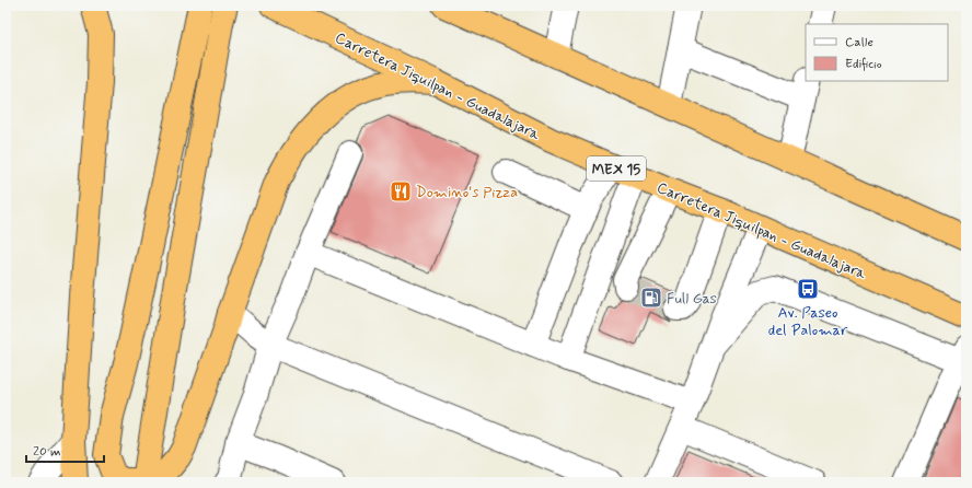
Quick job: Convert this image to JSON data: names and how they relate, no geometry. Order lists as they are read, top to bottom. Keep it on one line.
{"streets":{"highway":["Carretera Jiquilpan - Guadalajara","MEX 15"]},"places":{"restaurant":["Domino's Pizza"],"bus stop":["Av. Paseo del Palomar"],"fuel station":["Full Gas"]},"legend":["Calle","Edificio"],"scale_bar":"20 m"}
